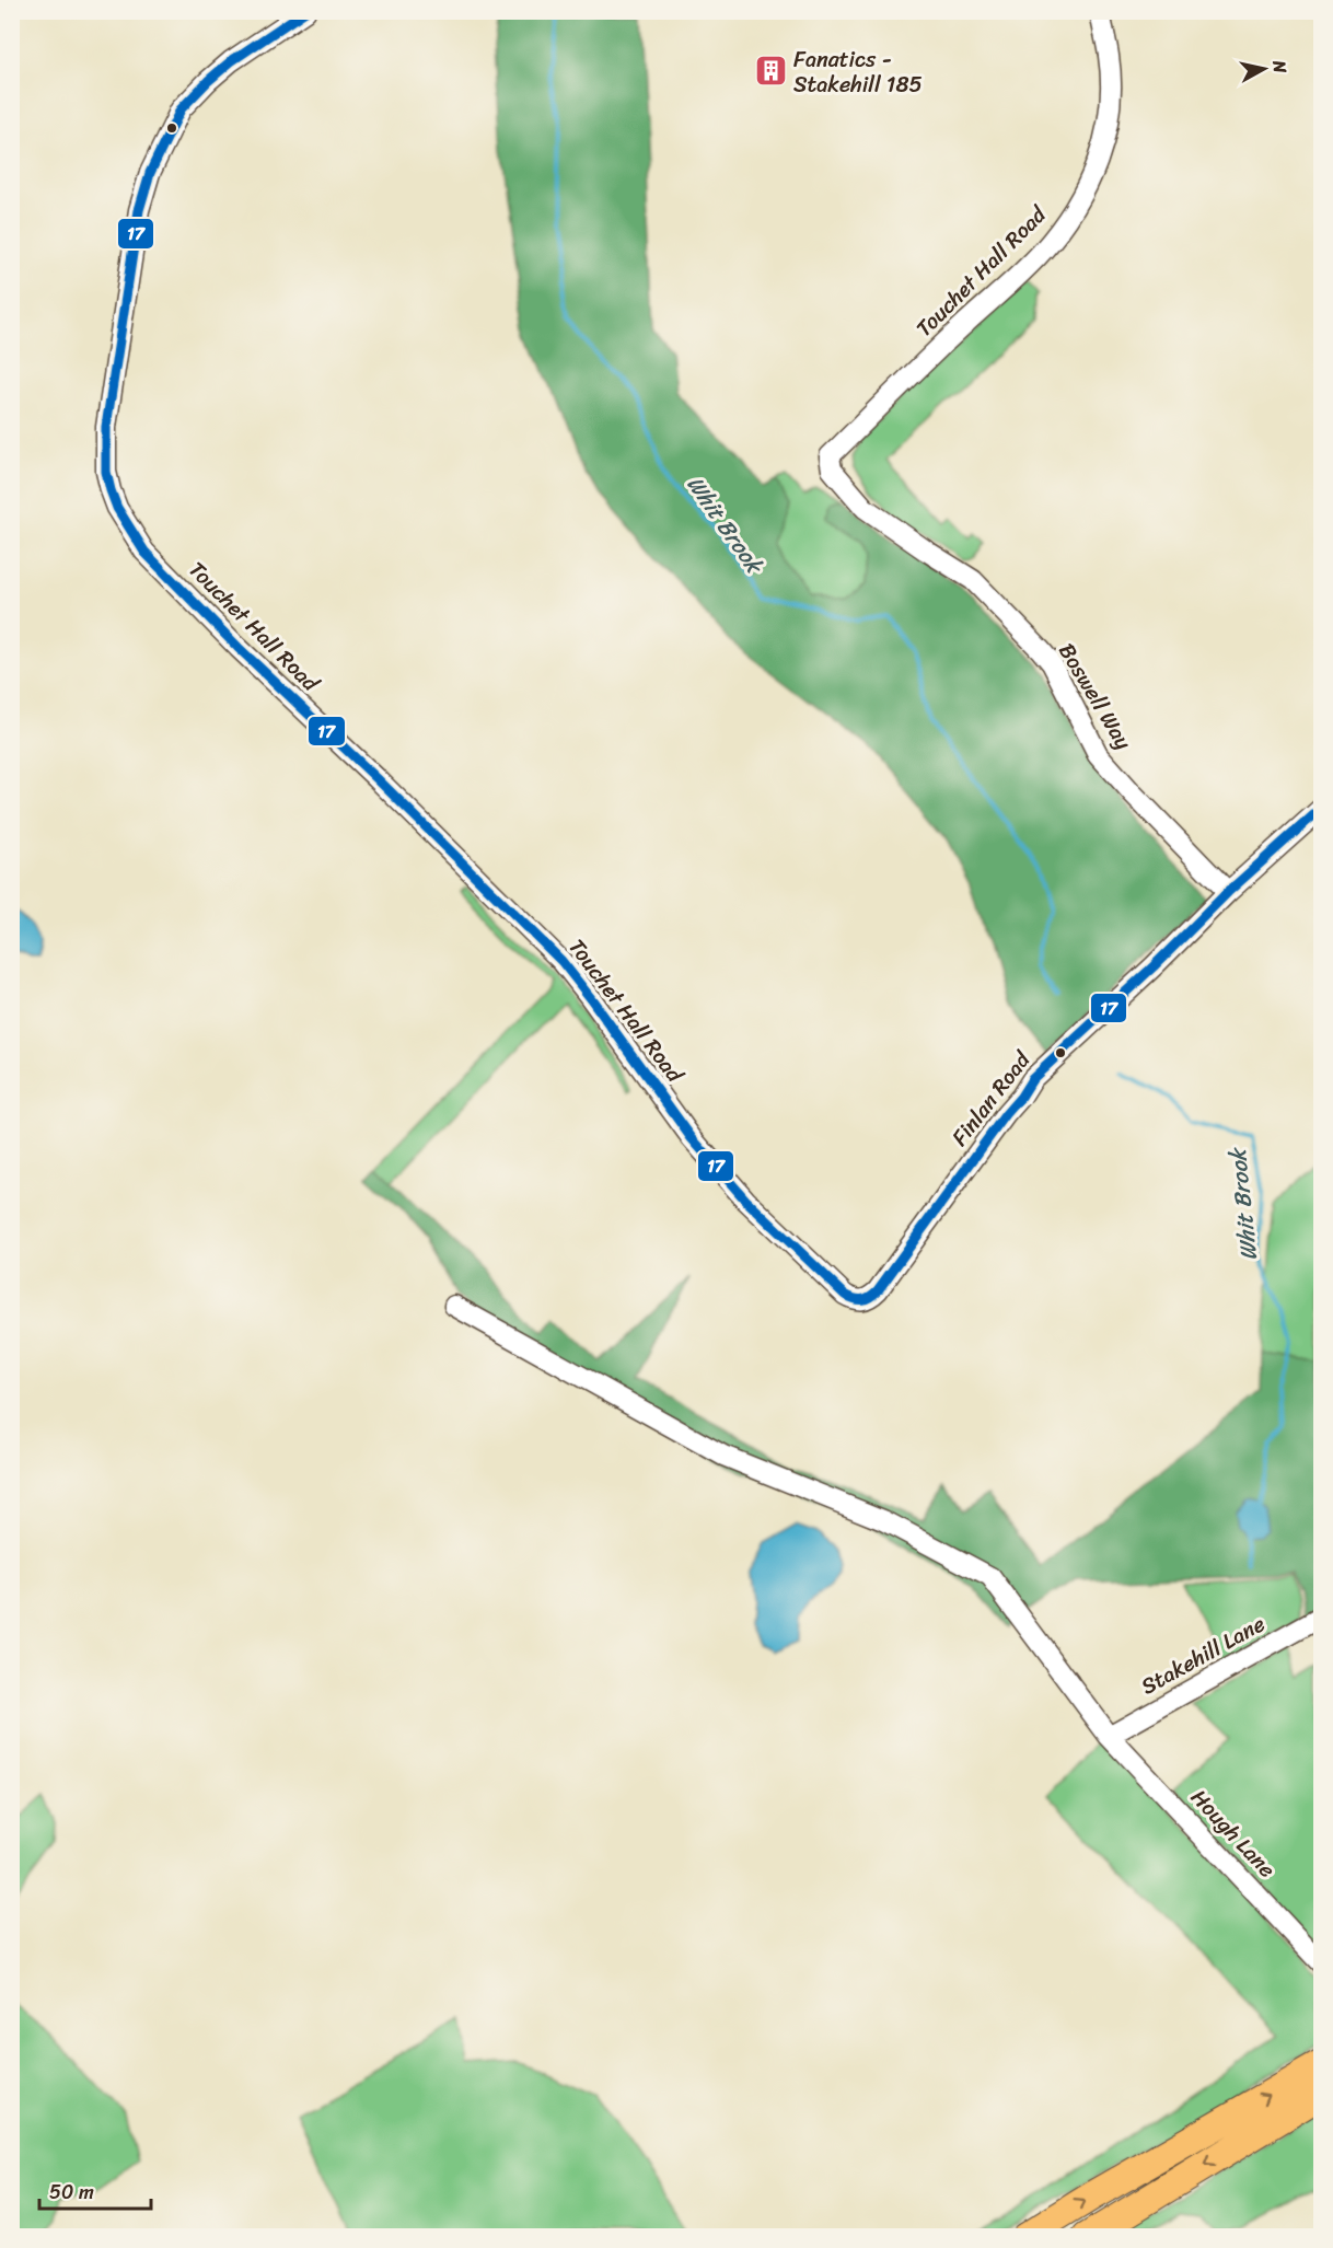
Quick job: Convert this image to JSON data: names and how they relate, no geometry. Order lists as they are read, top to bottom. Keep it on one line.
{"streets":{"street":["Touchet Hall Road","Boswell Way","Finlan Road","Stakehill Lane","Hough Lane"]},"crossings":[["Touchet Hall Road","Boswell Way"],["Touchet Hall Road","Finlan Road"],["Boswell Way","Finlan Road"],["Stakehill Lane","Hough Lane"]],"water":["Whit Brook"],"places":{"building":["Fanatics - Stakehill 185"]},"lines":["transit line 17"],"scale_bar":"50 m","north":"right"}
